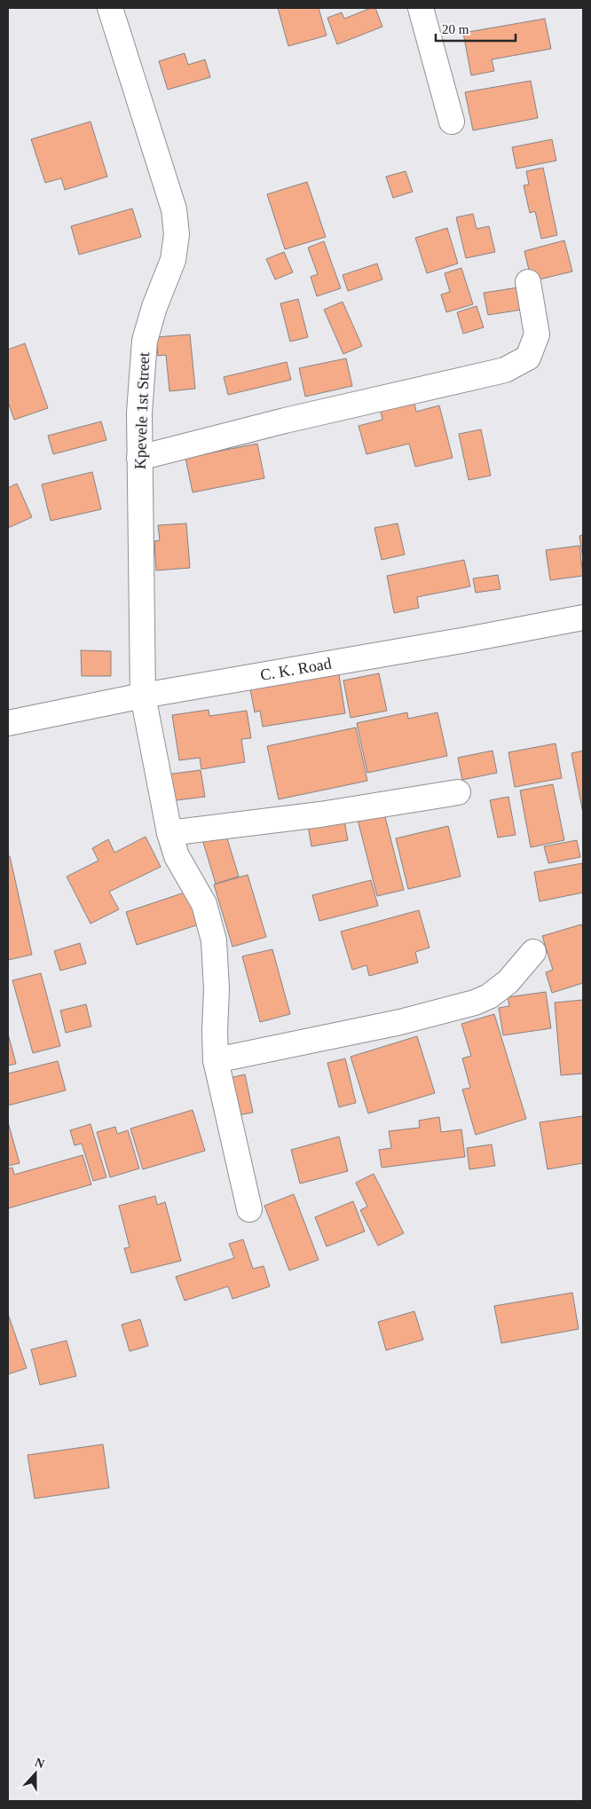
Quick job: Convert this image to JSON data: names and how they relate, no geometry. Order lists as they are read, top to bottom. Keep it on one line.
{"streets":{"street":["Kpevele 1st Street","C. K. Road"]},"crossings":[["Kpevele 1st Street","C. K. Road"]],"scale_bar":"20 m","north":"top"}
